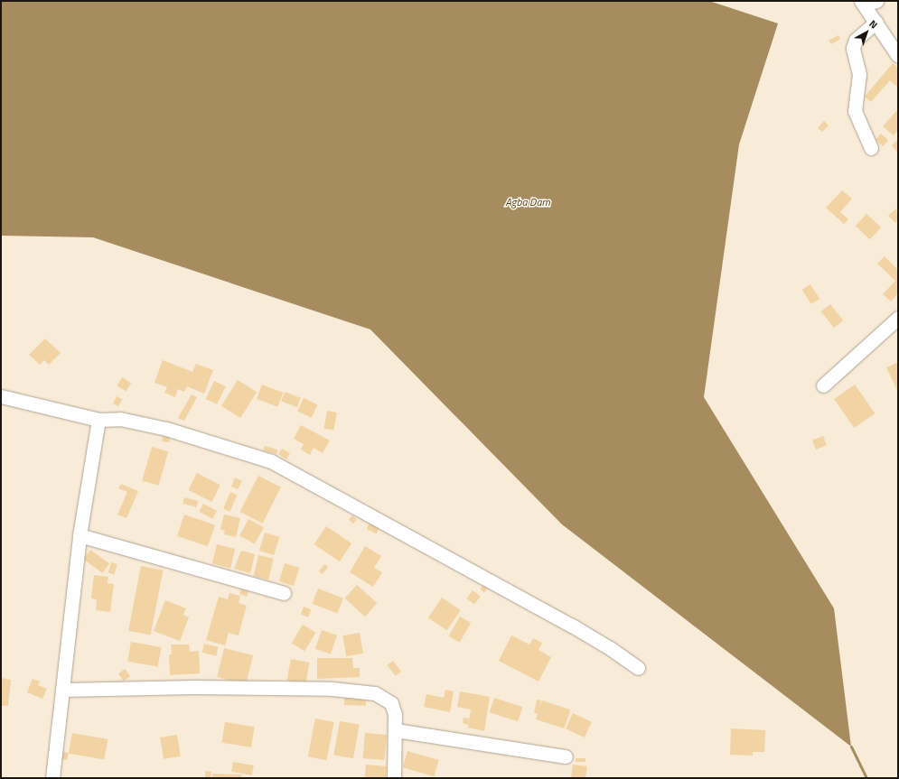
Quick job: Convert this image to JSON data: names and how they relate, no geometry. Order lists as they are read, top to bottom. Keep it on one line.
{"water":["Agba Dam"],"north":"top right"}
